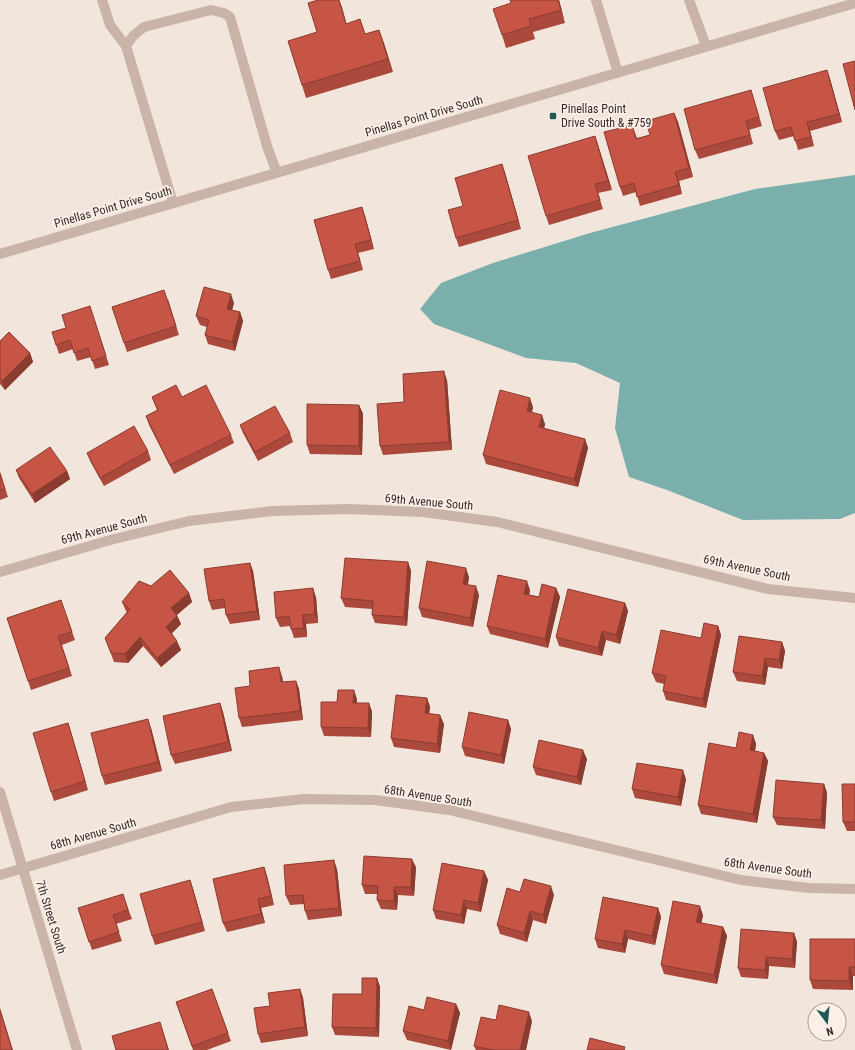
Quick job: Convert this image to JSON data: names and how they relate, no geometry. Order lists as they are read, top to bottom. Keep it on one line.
{"streets":{"street":["Pinellas Point Drive South","69th Avenue South","68th Avenue South","7th Street South"]},"crossings":[["68th Avenue South","7th Street South"]],"places":{"transit":["Pinellas Point Drive South & #759"]},"north":"bottom"}
